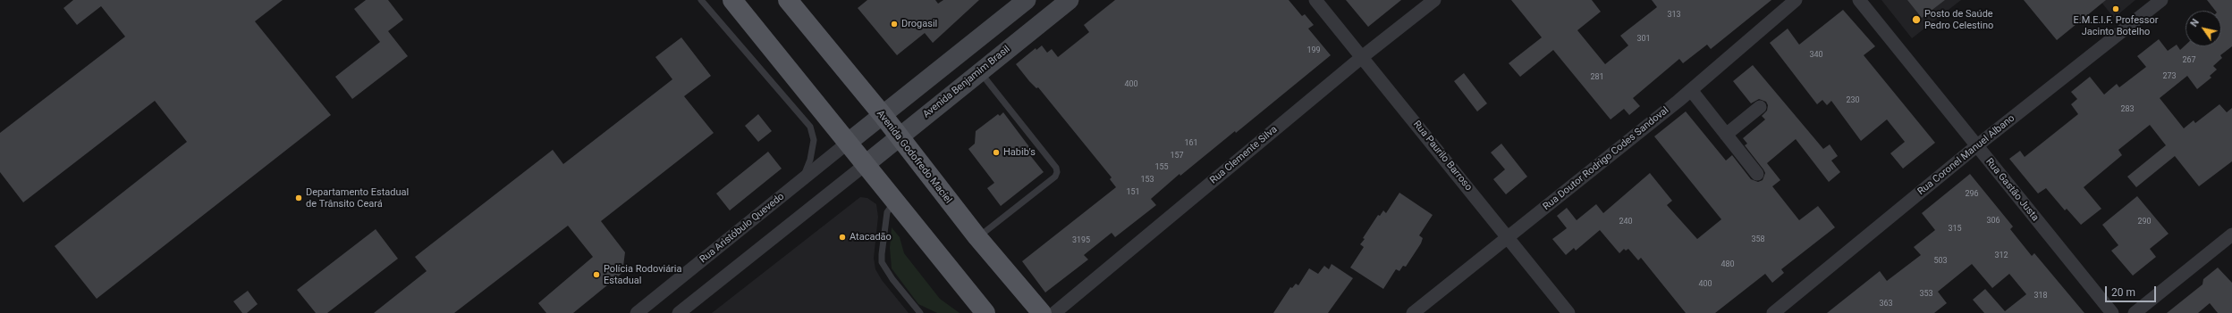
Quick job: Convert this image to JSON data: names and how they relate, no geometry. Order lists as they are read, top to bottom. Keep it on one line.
{"streets":{"main road":["Avenida Benjamim Brasil","Avenida Godofredo Maciel"],"street":["Rua Clemente Silva","Rua Coronel Manuel Albano","Rua Paurilo Barroso","Rua Doutor Rodrigo Codes Sandoval","Rua Gastão Justa","Rua Aristóbulo Quevedo"]},"crossings":[["Avenida Benjamim Brasil","Avenida Godofredo Maciel"],["Rua Clemente Silva","Rua Paurilo Barroso"],["Rua Coronel Manuel Albano","Rua Gastão Justa"],["Rua Paurilo Barroso","Rua Doutor Rodrigo Codes Sandoval"]],"places":["E.M.E.I.F. Professor Jacinto Botelho","Posto de Saúde Pedro Celestino","Drogasil","Habib's","Departamento Estadual de Trânsito Ceará","Atacadão","Polícia Rodoviária Estadual"],"house_numbers":["313","301","199","340","267","273","281","400","230","283","161","157","155","153","151","296","306","240","290","315","358","3195","312","503","480","400","353","318","363"],"scale_bar":"20 m","north":"top left"}
